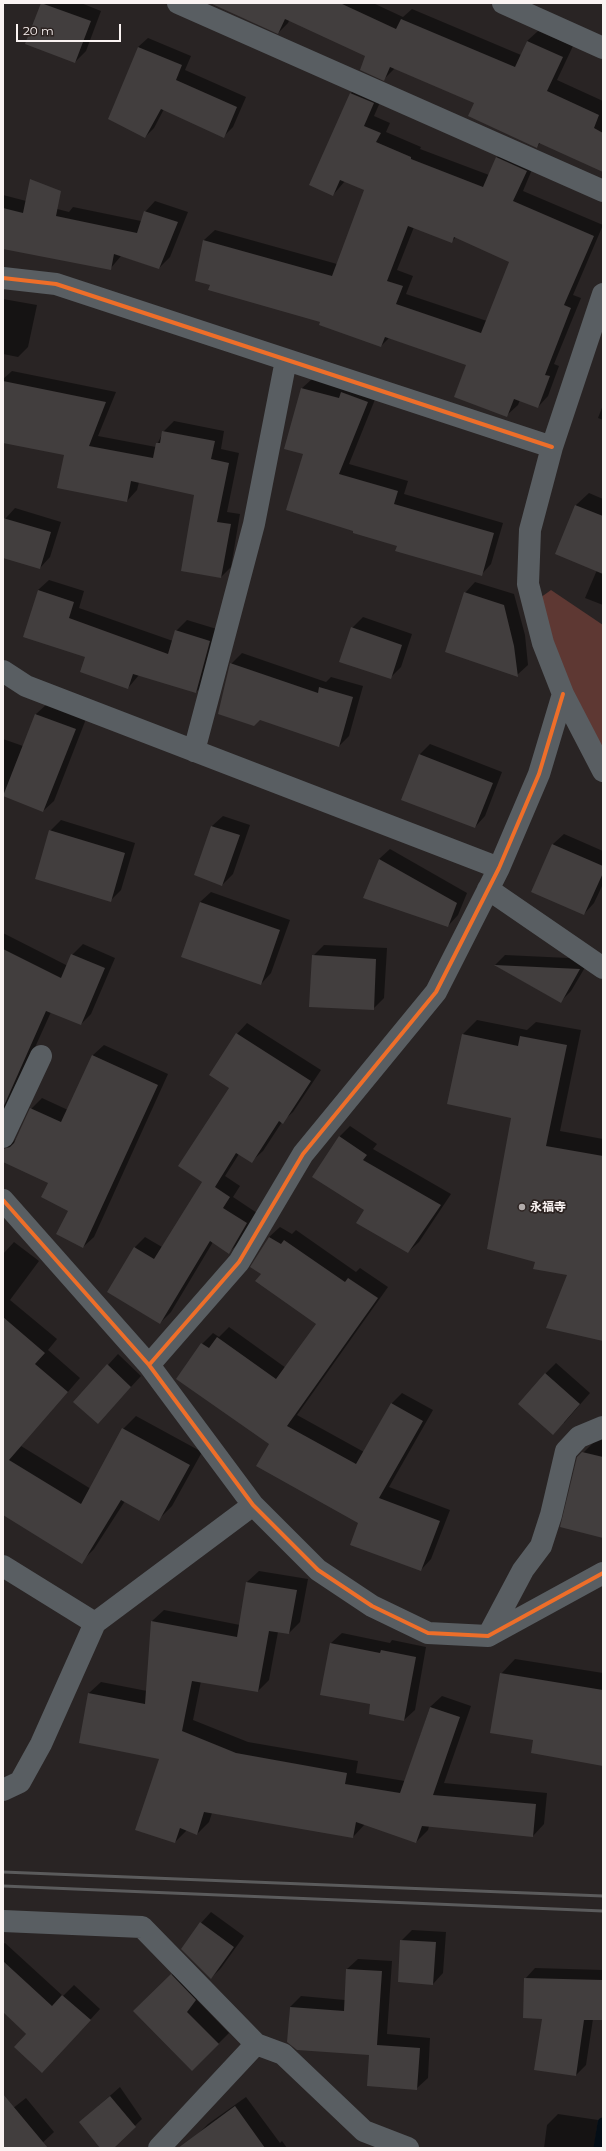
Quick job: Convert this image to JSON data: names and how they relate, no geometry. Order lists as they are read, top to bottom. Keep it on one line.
{"places":["永福寺"],"scale_bar":"20 m"}
